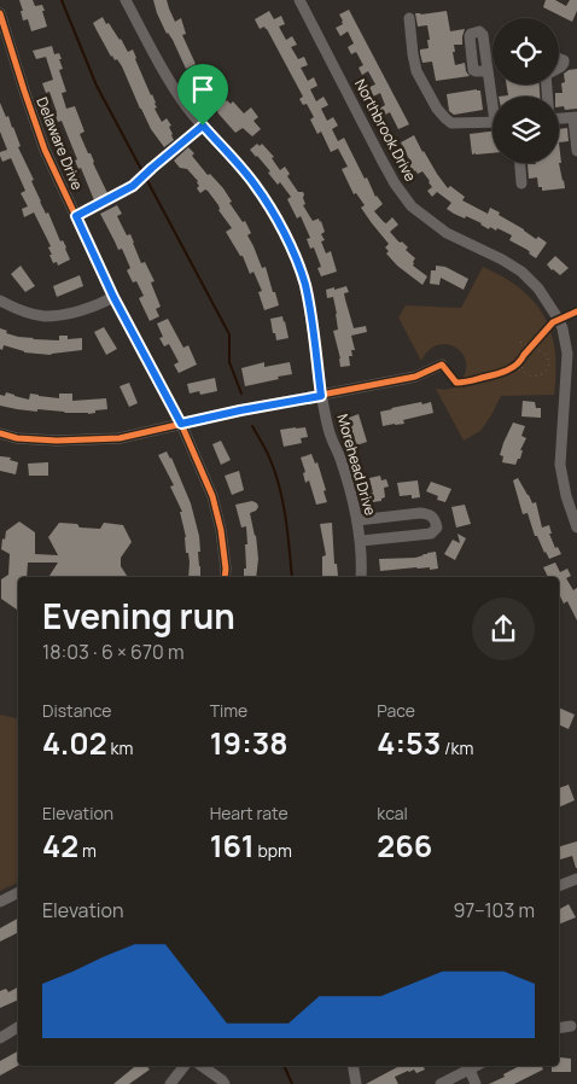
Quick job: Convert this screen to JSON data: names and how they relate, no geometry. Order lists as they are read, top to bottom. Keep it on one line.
{"streets":{"street":["Northbrook Drive","Delaware Drive","Morehead Drive"]},"page":{"heading":["Evening run","18:03 · 6 × 670 m"],"stats":[["Distance","4.02 km"],["Time","19:38"],["Pace","4:53 /km"],["Elevation","42 m"],["Heart rate","161 bpm"],["kcal","266"]],"chart":["Elevation","97–103 m"]}}
